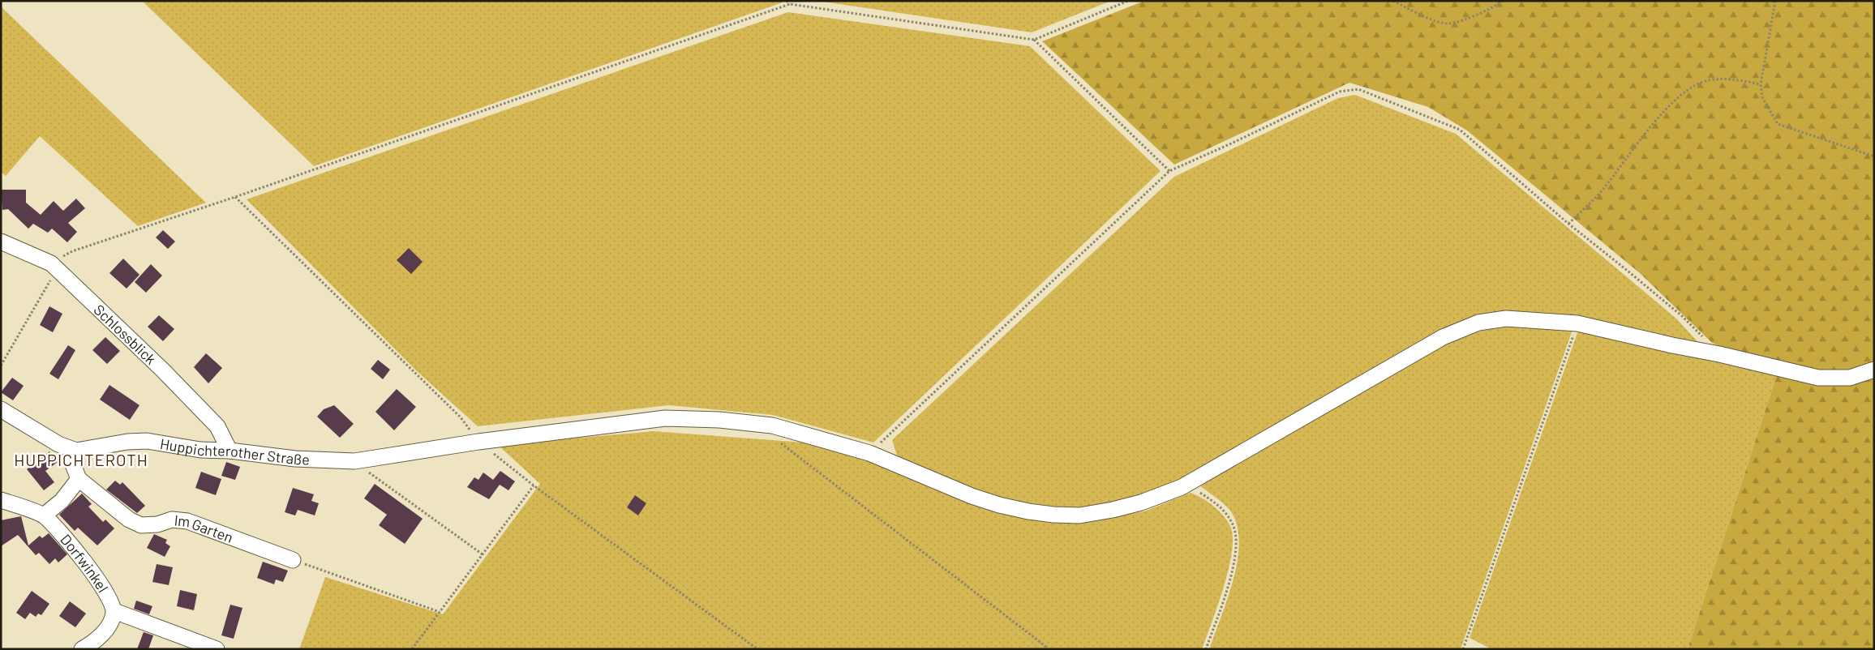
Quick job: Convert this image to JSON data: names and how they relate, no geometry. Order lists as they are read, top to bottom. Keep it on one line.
{"streets":{"street":["Schlossblick","Huppichterother Straße","Im Garten","Dorfwinkel"]},"crossings":[["Schlossblick","Huppichterother Straße"]],"districts":["HUPPICHTEROTH"]}
